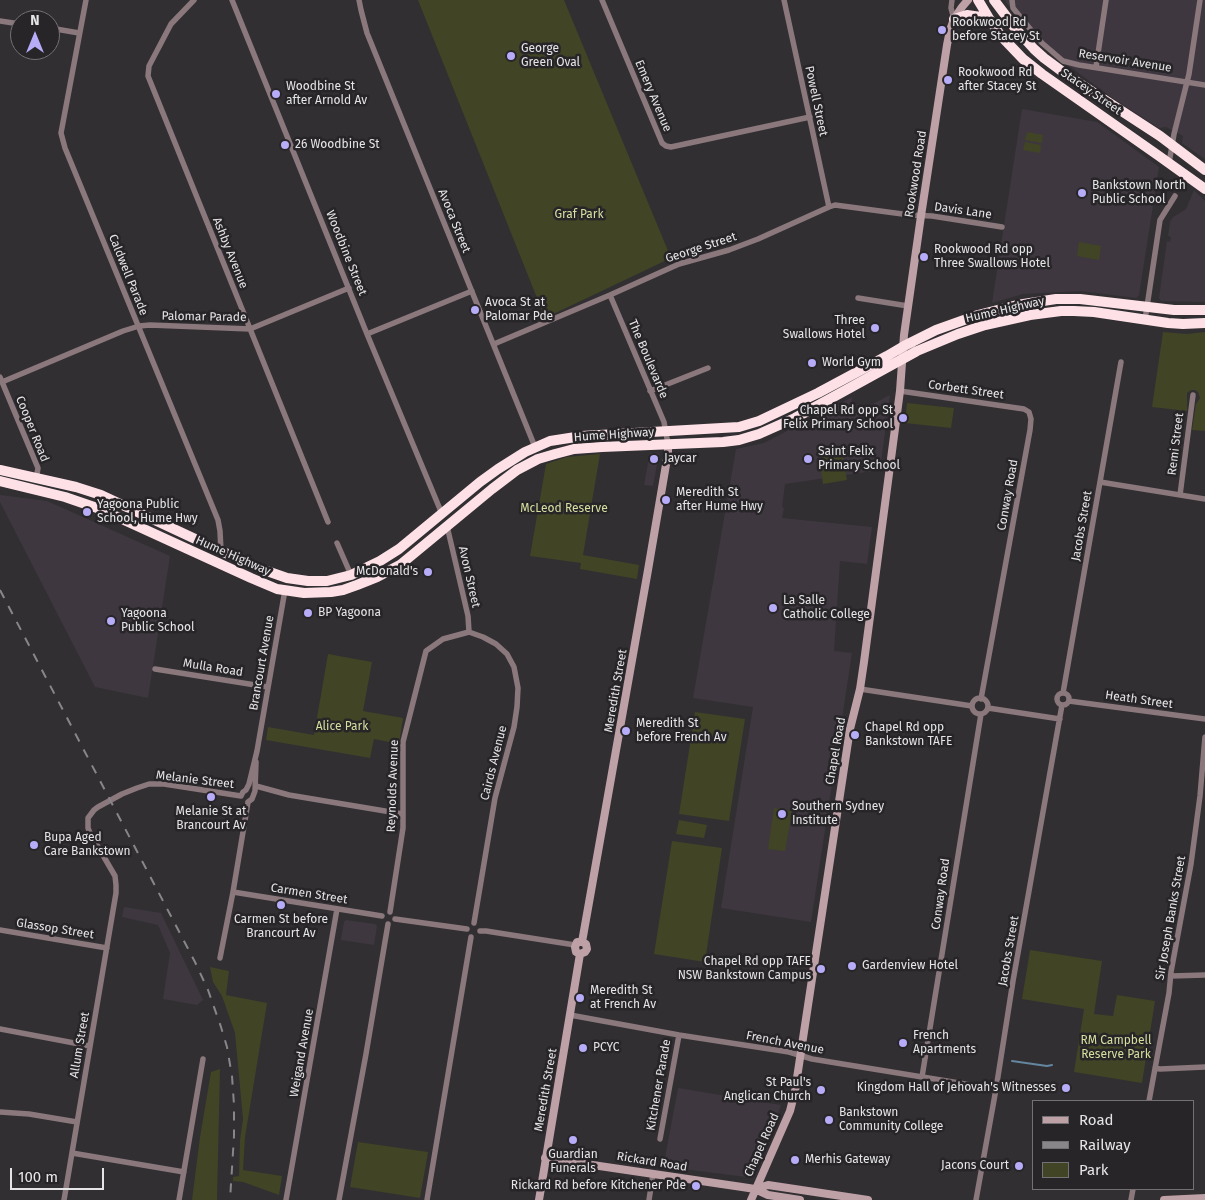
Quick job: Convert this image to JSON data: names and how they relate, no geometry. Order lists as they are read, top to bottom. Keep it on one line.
{"streets":{"highway":["Stacey Street","Hume Highway"],"main road":["Rookwood Road","Meredith Street","Chapel Road","Rickard Road"],"street":["Reservoir Avenue","Emery Avenue","Powell Street","Davis Lane","Avoca Street","George Street","Ashby Avenue","Woodbine Street","Caldwell Parade","Palomar Parade","The Boulevarde","Corbett Street","Cooper Road","Remi Street","Conway Road","Jacobs Street","Avon Street","Brancourt Avenue","Mulla Road","Heath Street","Cairds Avenue","Melanie Street","Reynolds Avenue","Carmen Street","Sir Joseph Banks Street","Glassop Street","French Avenue","Allum Street","Weigand Avenue","Kitchener Parade"]},"crossings":[["Emery Avenue","Powell Street"],["Powell Street","George Street"],["Rookwood Road","Davis Lane"],["Rookwood Road","George Street"],["Rookwood Road","Hume Highway"],["Rookwood Road","Chapel Road"],["Davis Lane","George Street"],["Avoca Street","George Street"],["Avoca Street","Hume Highway"],["George Street","The Boulevarde"],["Ashby Avenue","Palomar Parade"],["Woodbine Street","Hume Highway"],["Woodbine Street","Palomar Parade"],["Caldwell Parade","Hume Highway"],["Caldwell Parade","Palomar Parade"],["Hume Highway","The Boulevarde"],["Hume Highway","Cooper Road"],["Hume Highway","Avon Street"],["Hume Highway","Brancourt Avenue"],["Hume Highway","Meredith Street"],["Hume Highway","Chapel Road"],["Palomar Parade","Cooper Road"],["The Boulevarde","Meredith Street"],["Corbett Street","Conway Road"],["Corbett Street","Chapel Road"],["Conway Road","French Avenue"],["Jacobs Street","Heath Street"],["Jacobs Street","French Avenue"],["Avon Street","Cairds Avenue"],["Avon Street","Reynolds Avenue"],["Brancourt Avenue","Mulla Road"],["Brancourt Avenue","Melanie Street"],["Meredith Street","French Avenue"],["Meredith Street","Rickard Road"],["Chapel Road","French Avenue"],["Chapel Road","Rickard Road"],["Cairds Avenue","Reynolds Avenue"],["Melanie Street","Allum Street"],["Reynolds Avenue","Carmen Street"],["Carmen Street","Weigand Avenue"],["Glassop Street","Allum Street"],["French Avenue","Kitchener Parade"]],"parks":["Graf Park","McLeod Reserve","Alice Park","RM Campbell Reserve Park"],"places":["Rookwood Rd before Stacey St","George Green Oval","Rookwood Rd after Stacey St","Woodbine St after Arnold Av","26 Woodbine St","Bankstown North Public School","Rookwood Rd opp Three Swallows Hotel","Avoca St at Palomar Pde","Three Swallows Hotel","World Gym","Chapel Rd opp St Felix Primary School","Jaycar","Saint Felix Primary School","Meredith St after Hume Hwy","Yagoona Public School, Hume Hwy","McDonald's","La Salle Catholic College","BP Yagoona","Yagoona Public School","Meredith St before French Av","Chapel Rd opp Bankstown TAFE","Melanie St at Brancourt Av","Southern Sydney Institute","Bupa Aged Care Bankstown","Carmen St before Brancourt Av","Gardenview Hotel","Chapel Rd opp TAFE NSW Bankstown Campus","Meredith St at French Av","French Apartments","PCYC","Kingdom Hall of Jehovah's Witnesses","St Paul's Anglican Church","Bankstown Community College","Guardian Funerals","Merhis Gateway","Jacons Court","Rickard Rd before Kitchener Pde"],"legend":["Road","Railway","Park"],"scale_bar":"100 m","north":"top"}
